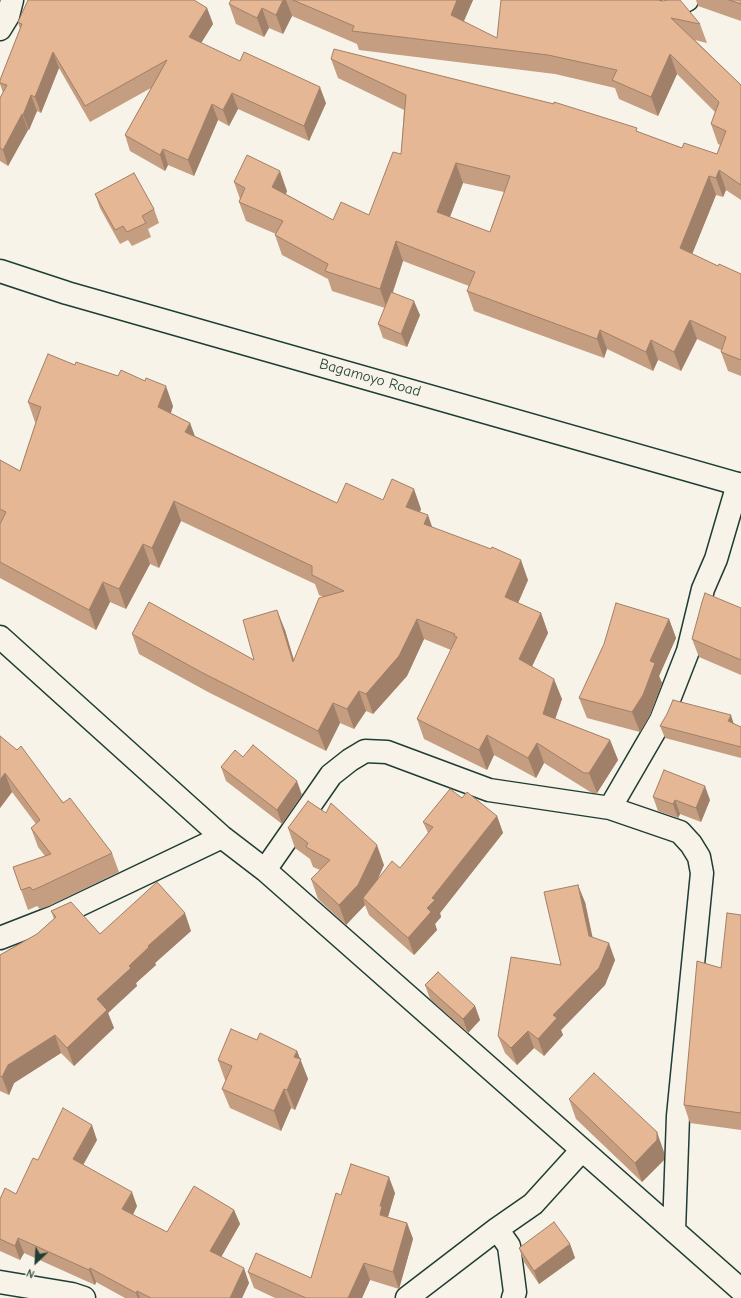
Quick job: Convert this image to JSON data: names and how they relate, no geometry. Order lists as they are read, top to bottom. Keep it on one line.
{"streets":{"main road":["Bagamoyo Road"]},"north":"bottom left"}
